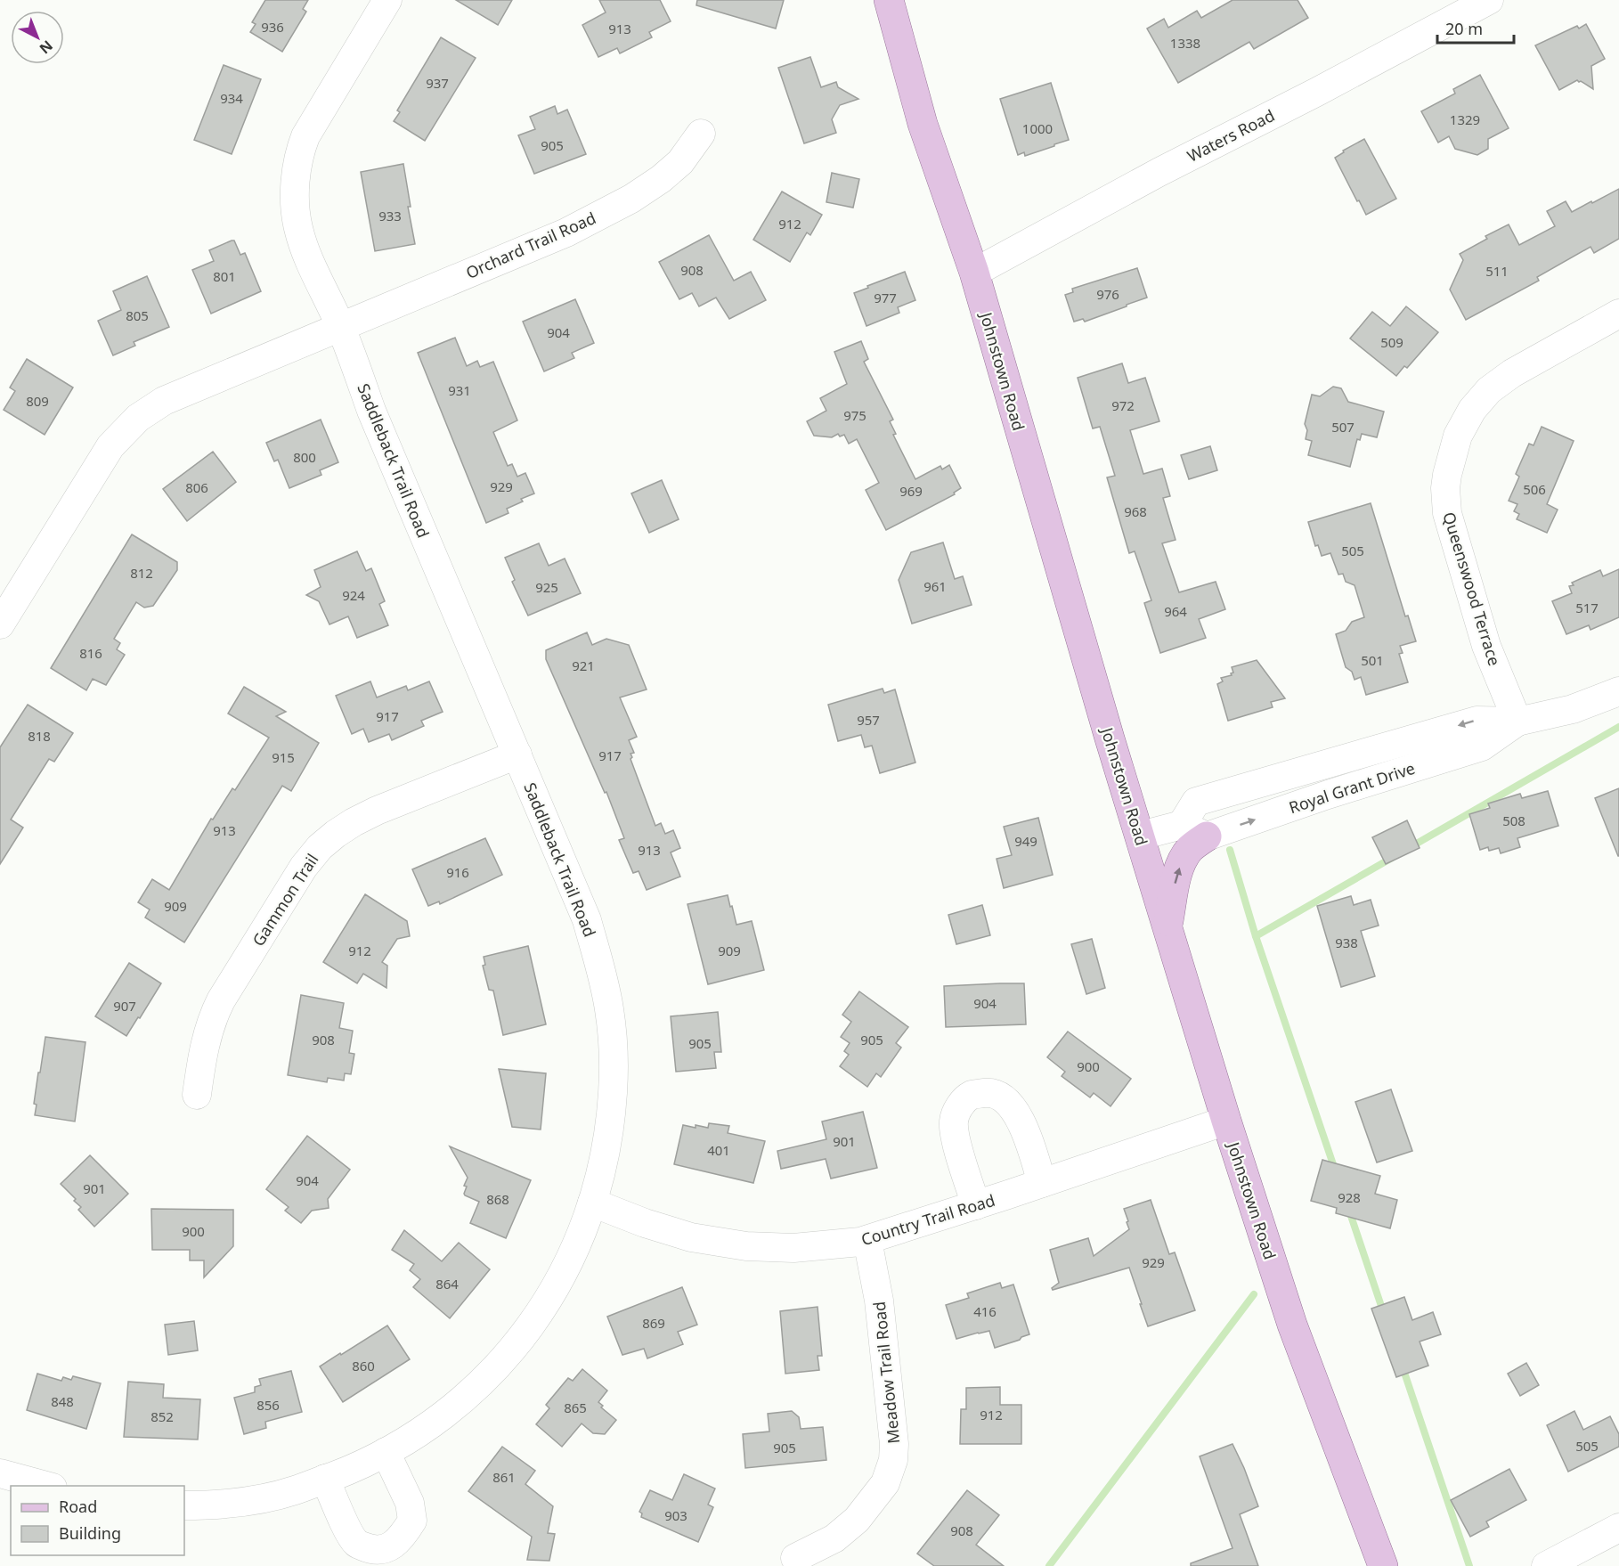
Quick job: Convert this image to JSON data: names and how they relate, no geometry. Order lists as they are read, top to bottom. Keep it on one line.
{"streets":{"main road":["Johnstown Road"],"street":["Waters Road","Orchard Trail Road","Saddleback Trail Road","Queenswood Terrace","Royal Grant Drive","Gammon Trail","Country Trail Road","Meadow Trail Road"]},"crossings":[["Waters Road","Johnstown Road"],["Orchard Trail Road","Saddleback Trail Road"],["Johnstown Road","Royal Grant Drive"],["Johnstown Road","Country Trail Road"],["Saddleback Trail Road","Gammon Trail"],["Saddleback Trail Road","Country Trail Road"],["Queenswood Terrace","Royal Grant Drive"],["Country Trail Road","Meadow Trail Road"]],"house_numbers":["936","913","1338","937","934","1329","1000","905","933","912","908","511","801","976","977","805","904","509","931","809","972","975","507","800","929","806","506","969","968","505","812","961","925","924","517","964","816","501","921","917","957","818","917","915","508","913","949","913","916","909","938","912","909","904","907","908","905","905","900","901","401","904","901","928","868","900","929","864","416","869","860","848","856","865","912","852","505","905","861","903","908"],"legend":["Road","Building"],"scale_bar":"20 m","north":"bottom right"}
